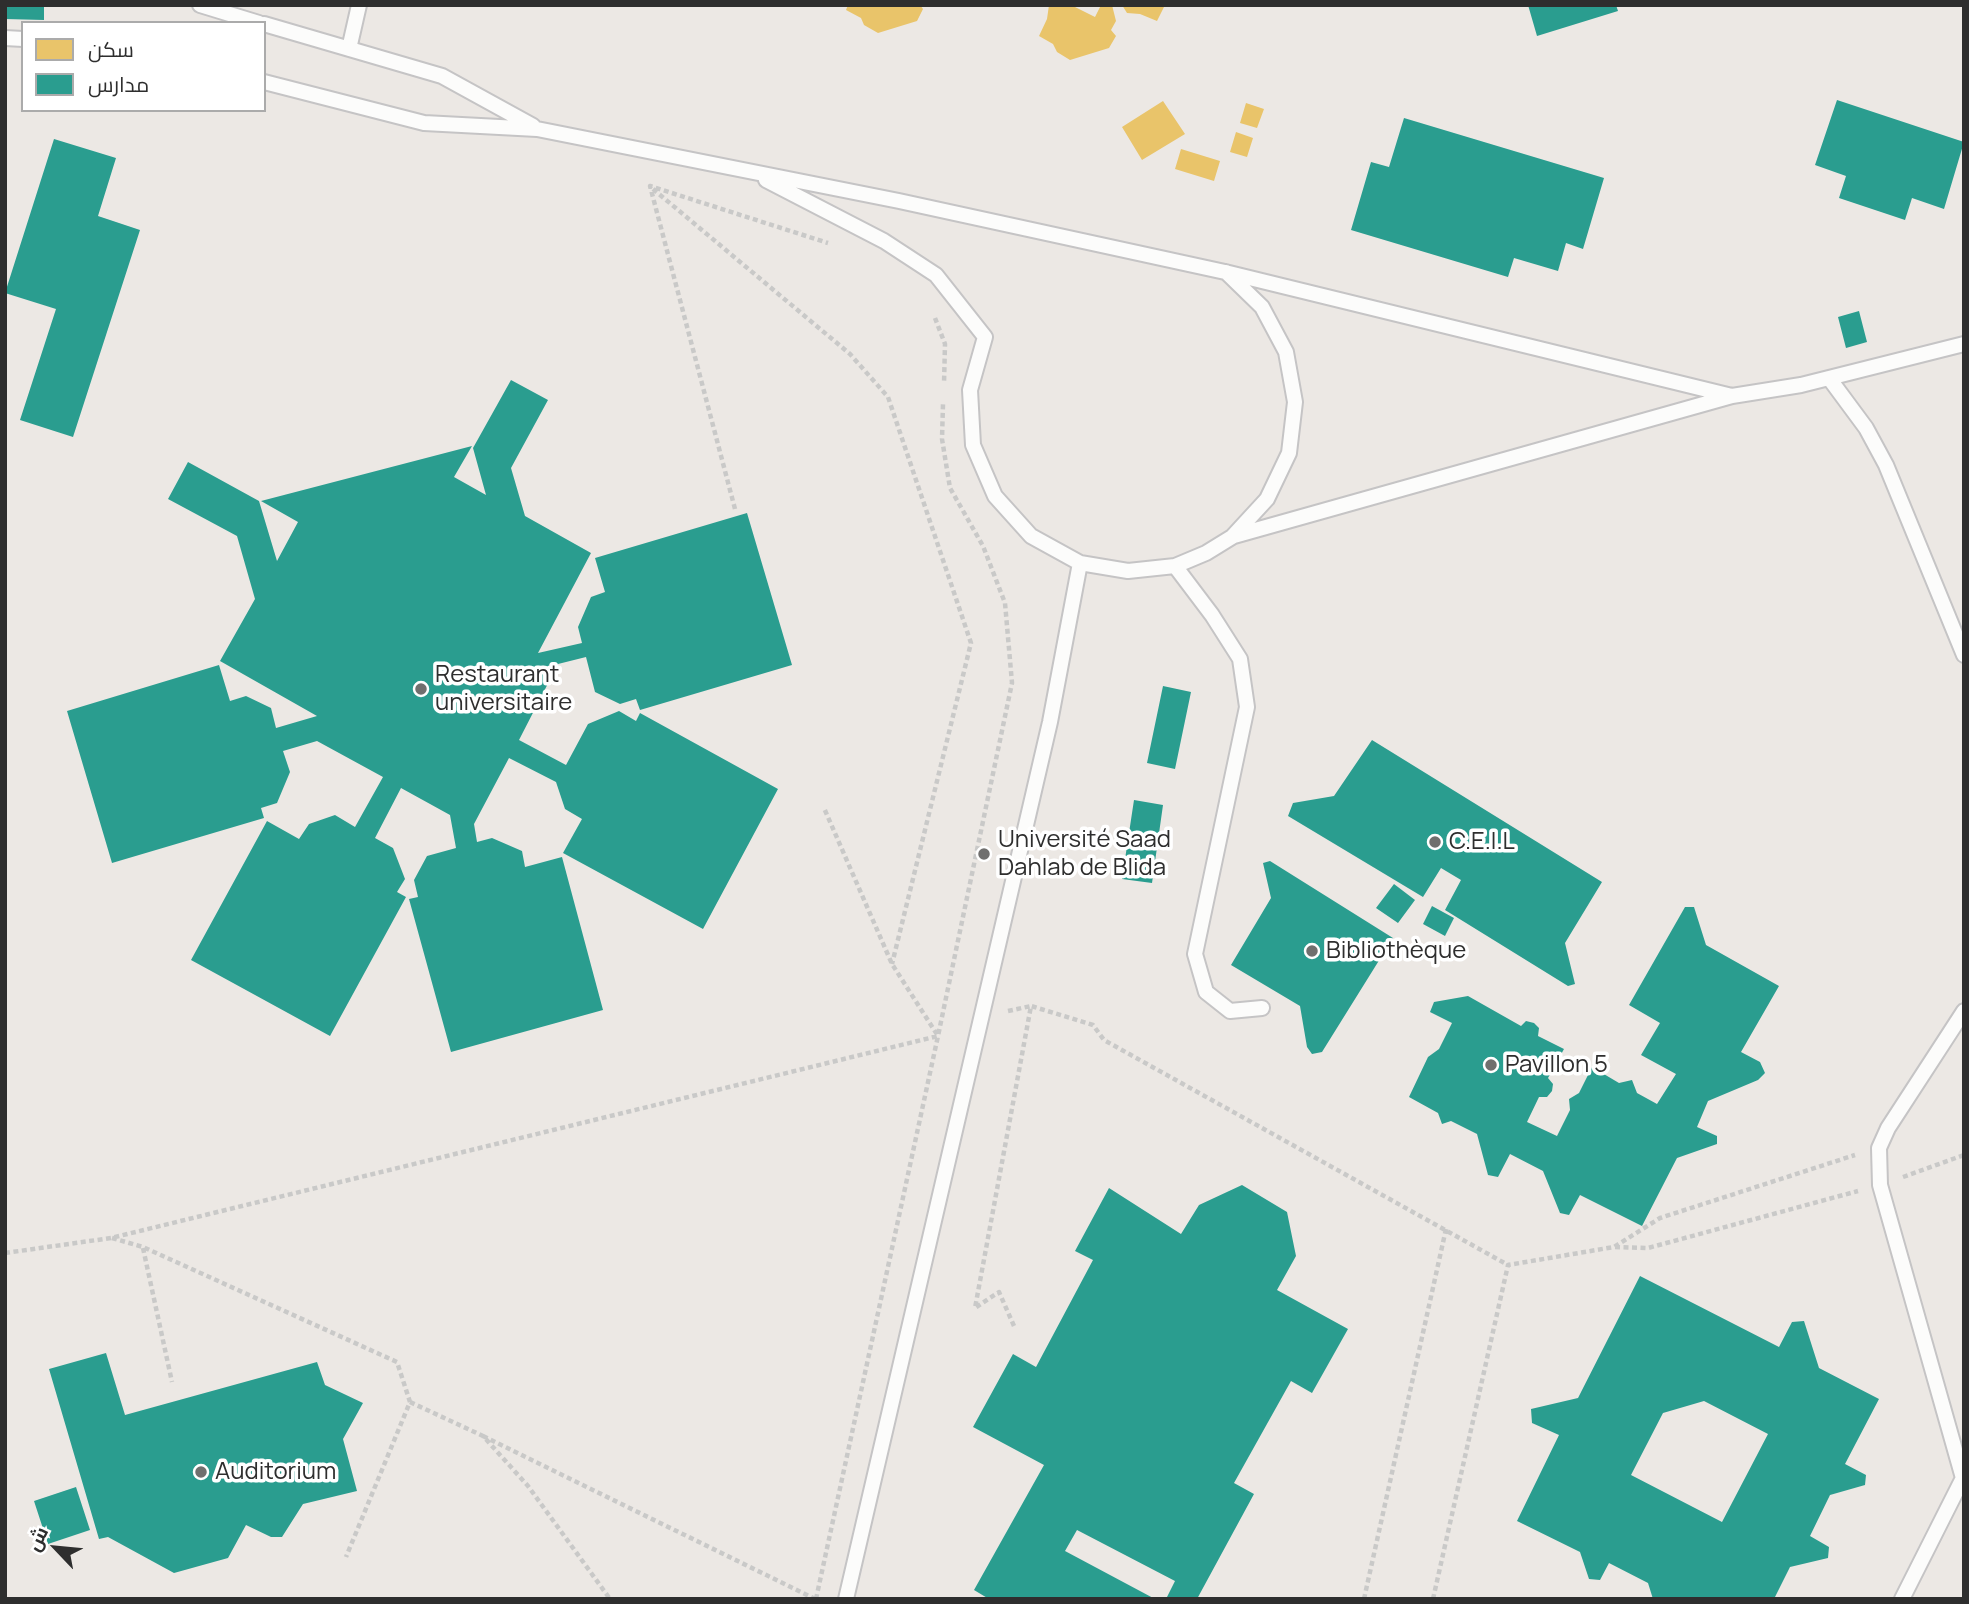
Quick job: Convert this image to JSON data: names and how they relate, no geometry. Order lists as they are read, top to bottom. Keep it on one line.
{"places":["Restaurant universitaire","C.E.I.L","Université Saad Dahlab de Blida","Bibliothèque","Pavillon 5","Auditorium"],"legend":["سكن","مدارس"],"north":"top left"}
